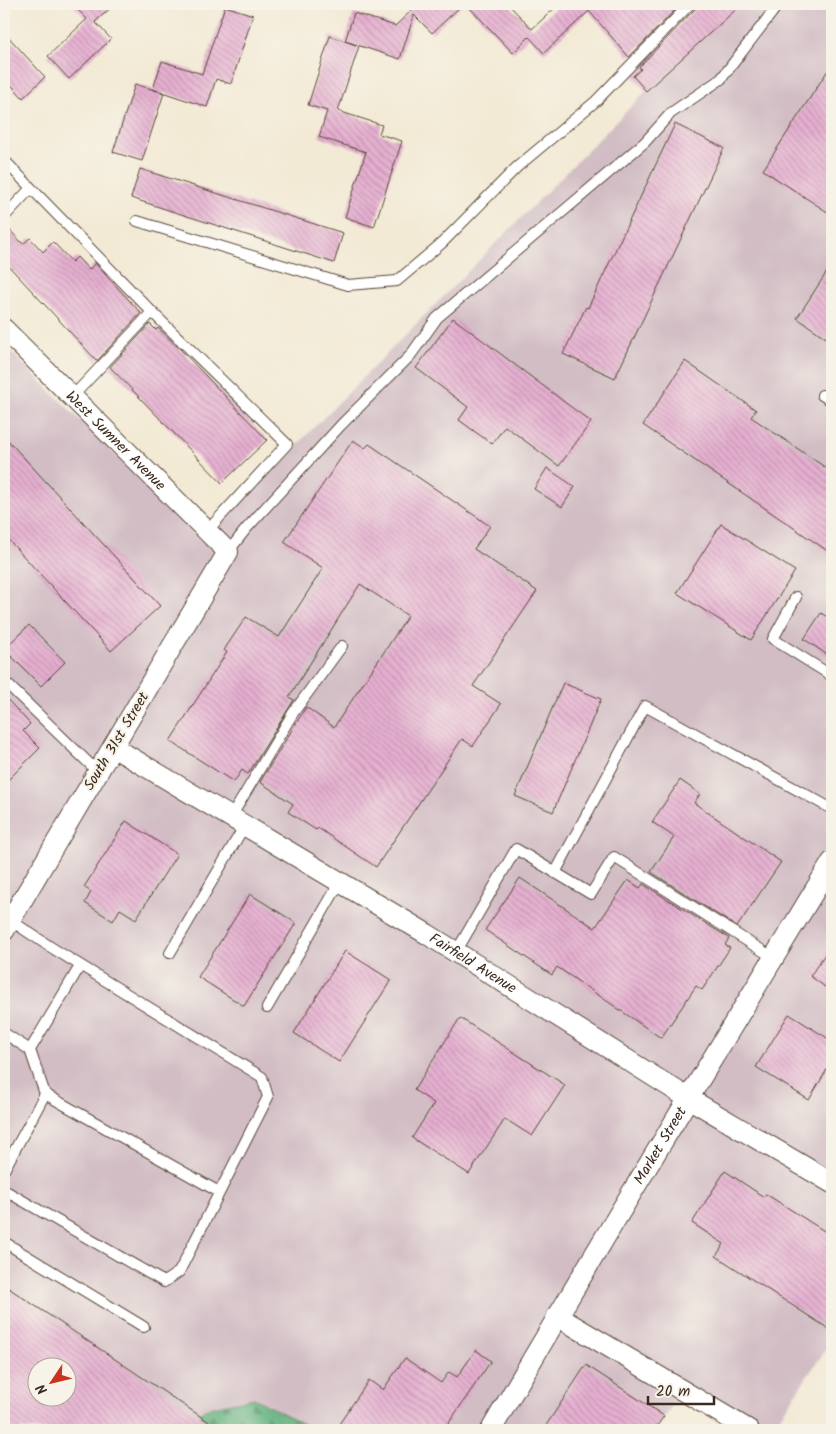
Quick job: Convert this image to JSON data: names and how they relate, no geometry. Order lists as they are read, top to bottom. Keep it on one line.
{"streets":{"street":["West Sumner Avenue","South 31st Street","Fairfield Avenue","Market Street"]},"crossings":[["West Sumner Avenue","South 31st Street"],["South 31st Street","Fairfield Avenue"],["Fairfield Avenue","Market Street"]],"scale_bar":"20 m","north":"bottom left"}
